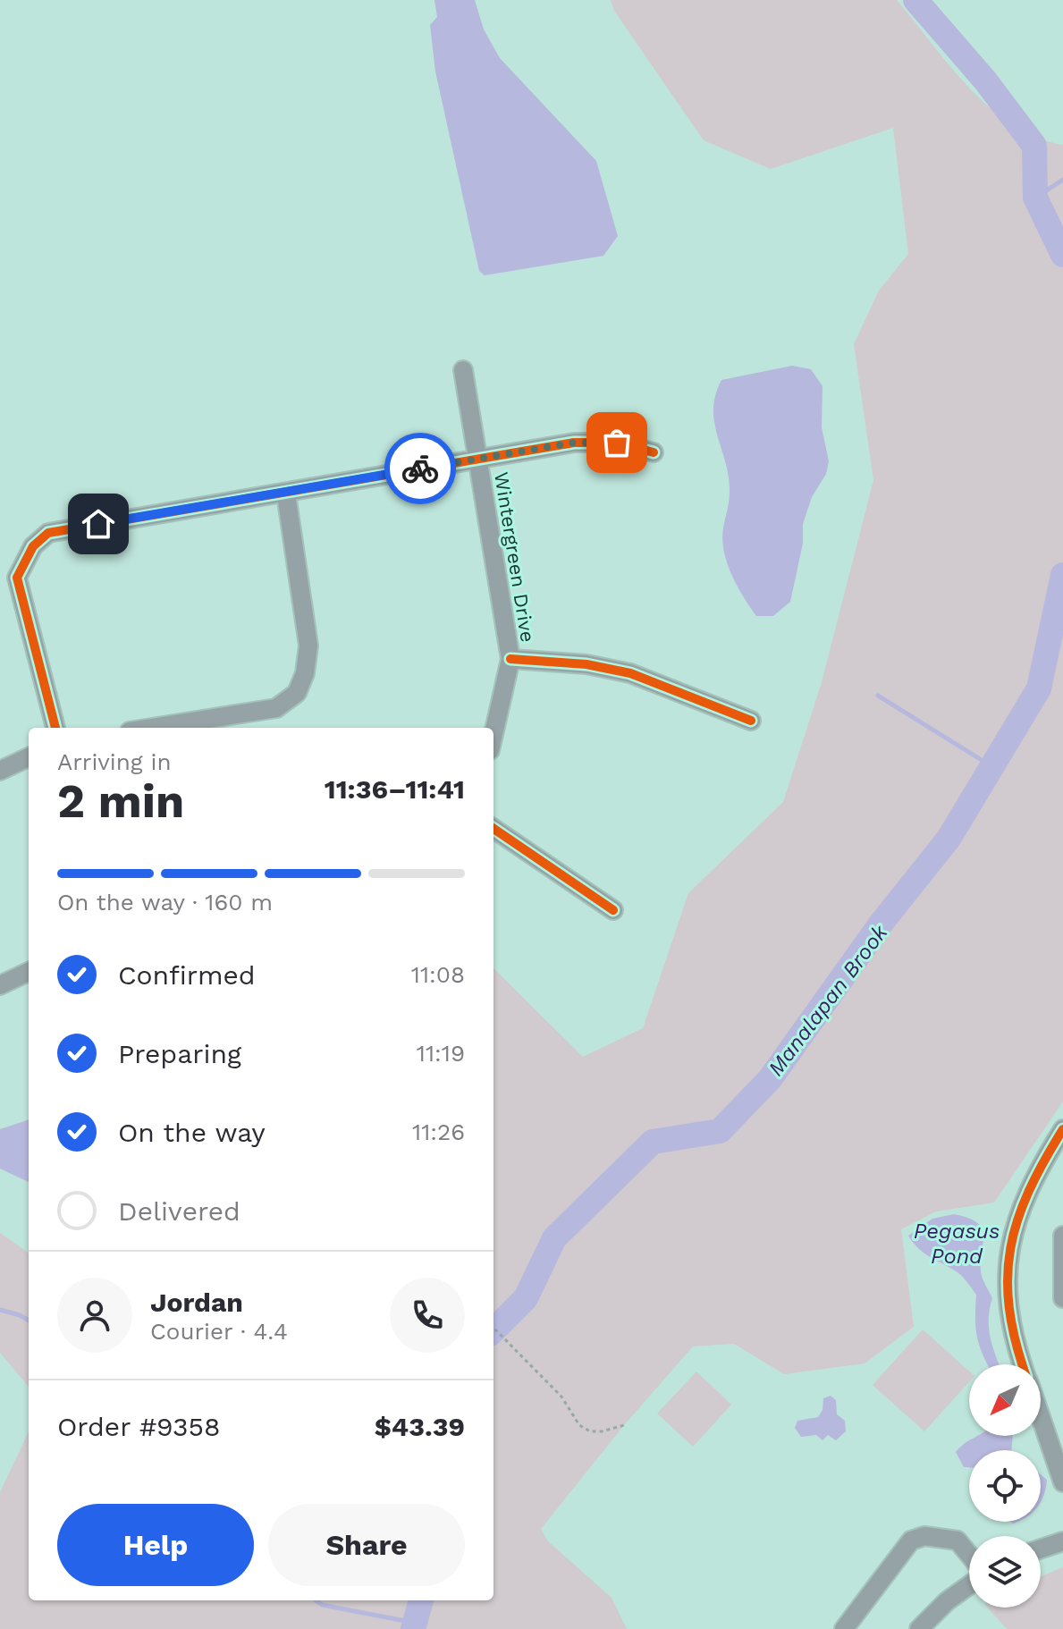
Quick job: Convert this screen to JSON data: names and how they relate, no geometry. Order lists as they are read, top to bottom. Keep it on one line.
{"streets":{"street":["Wintergreen Drive"]},"water":["Manalapan Brook","Pegasus Pond"],"north":"bottom left","page":{"heading":["2 min","Arriving in","11:36–11:41"],"panel":["Jordan","Courier · 4.4","Order #9358","$43.39"],"bar":"On the way · 160 m","list":[["Confirmed","11:08"],["Preparing","11:19"],["On the way","11:26"],"Delivered"],"buttons":["Help","Share"]}}
